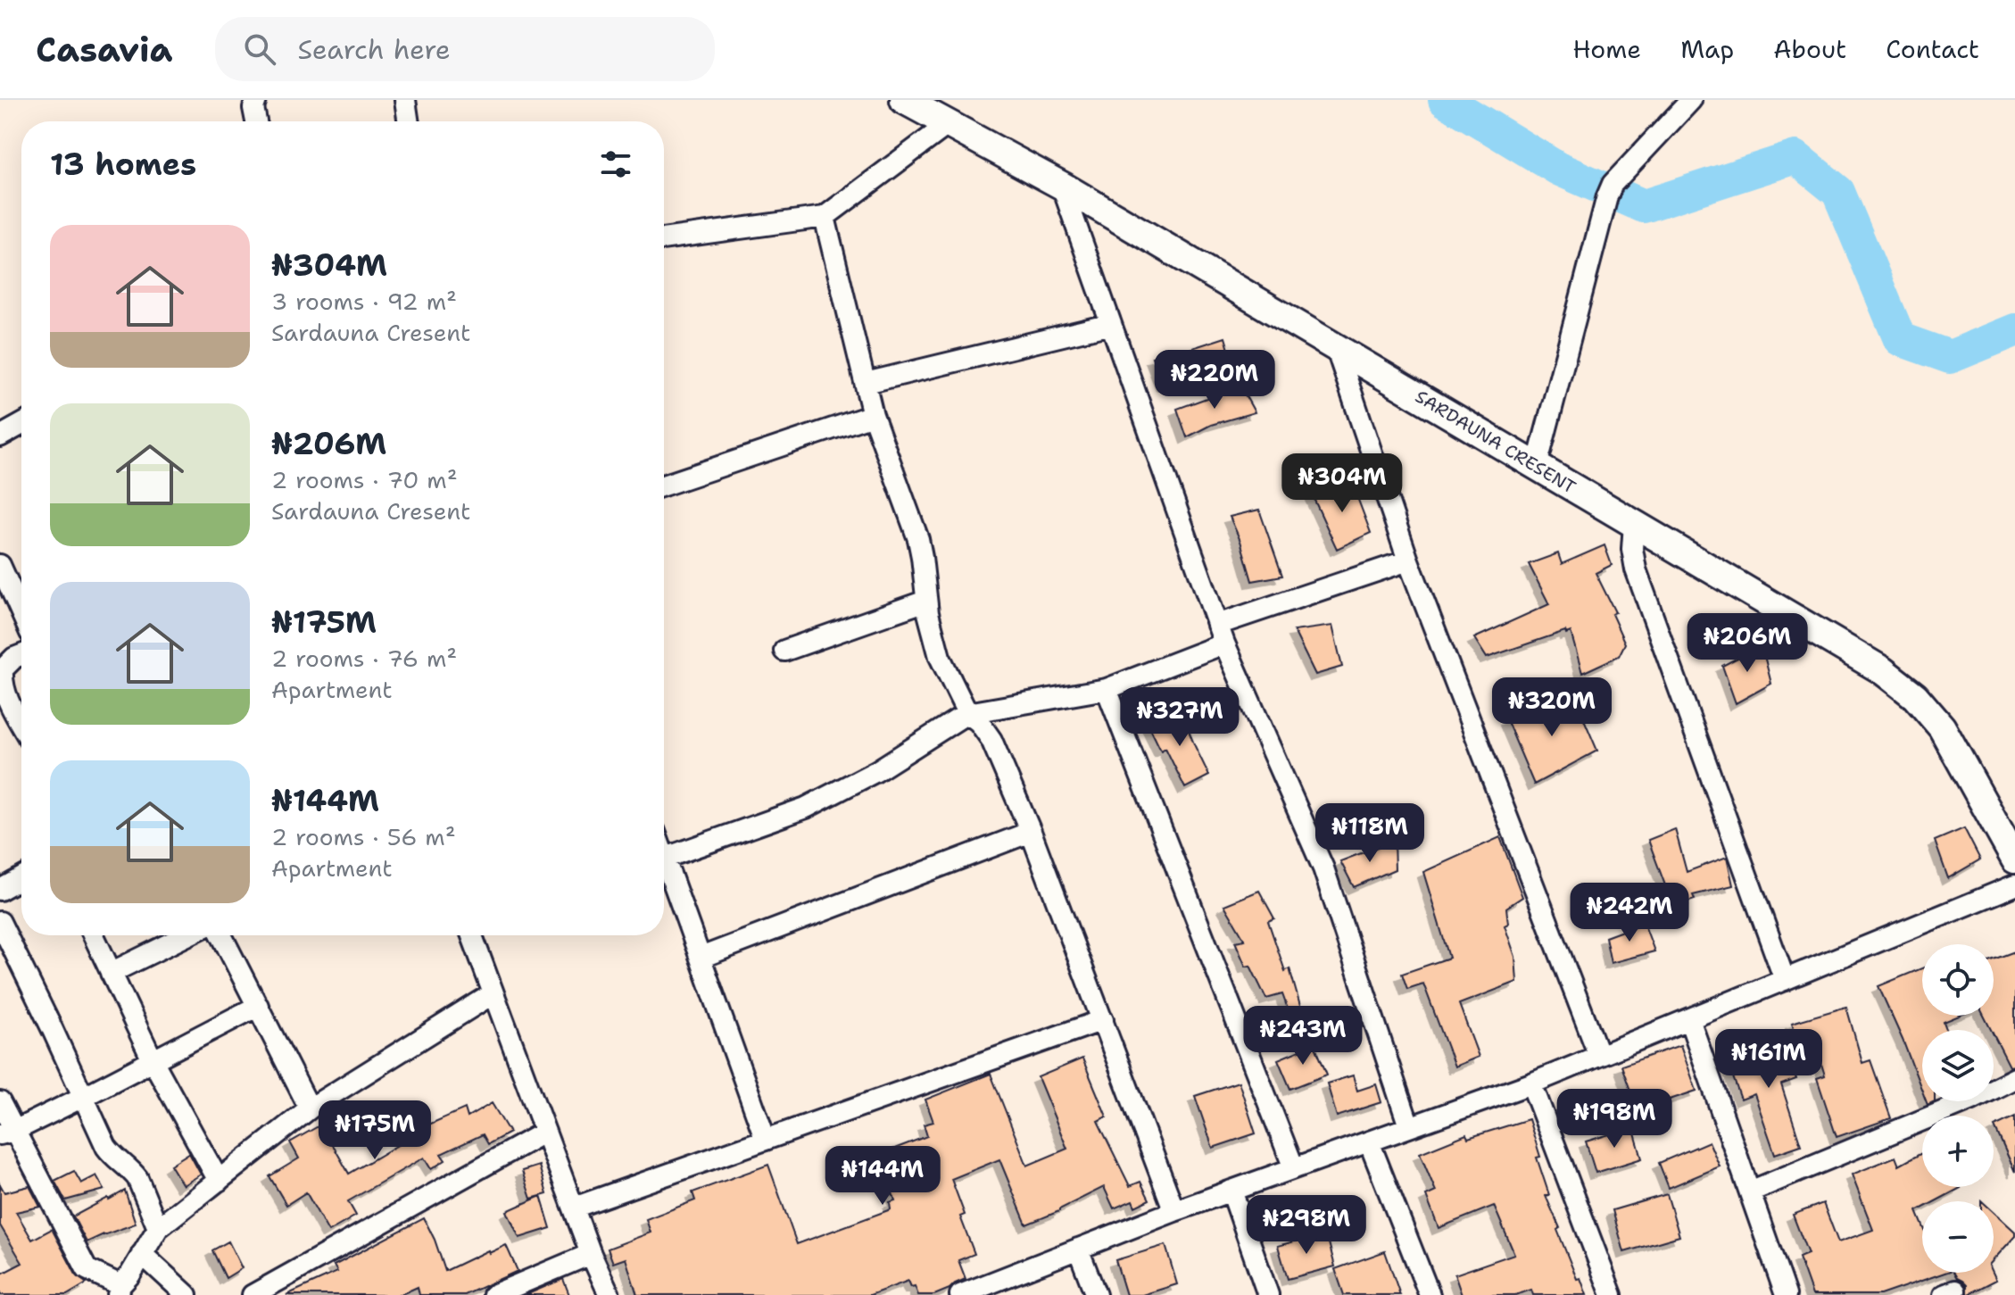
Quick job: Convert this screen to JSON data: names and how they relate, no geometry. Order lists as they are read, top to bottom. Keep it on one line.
{"streets":{"street":["SARDAUNA CRESENT"]},"page":{"header":"Casavia","search":"Search here","nav":["Home","Map","About","Contact"],"heading":"13 homes","list":[{"name":"₦304M","note":"3 rooms · 92 m² · Sardauna Cresent"},{"name":"₦206M","note":"2 rooms · 70 m² · Sardauna Cresent"},{"name":"₦175M","note":"2 rooms · 76 m² · Apartment"},{"name":"₦144M","note":"2 rooms · 56 m² · Apartment"}],"price":["₦220M","₦304M","₦206M","₦320M","₦327M","₦118M","₦242M","₦243M","₦161M","₦198M","₦175M","₦144M","₦298M"],"map_buttons":["+","−"]}}
